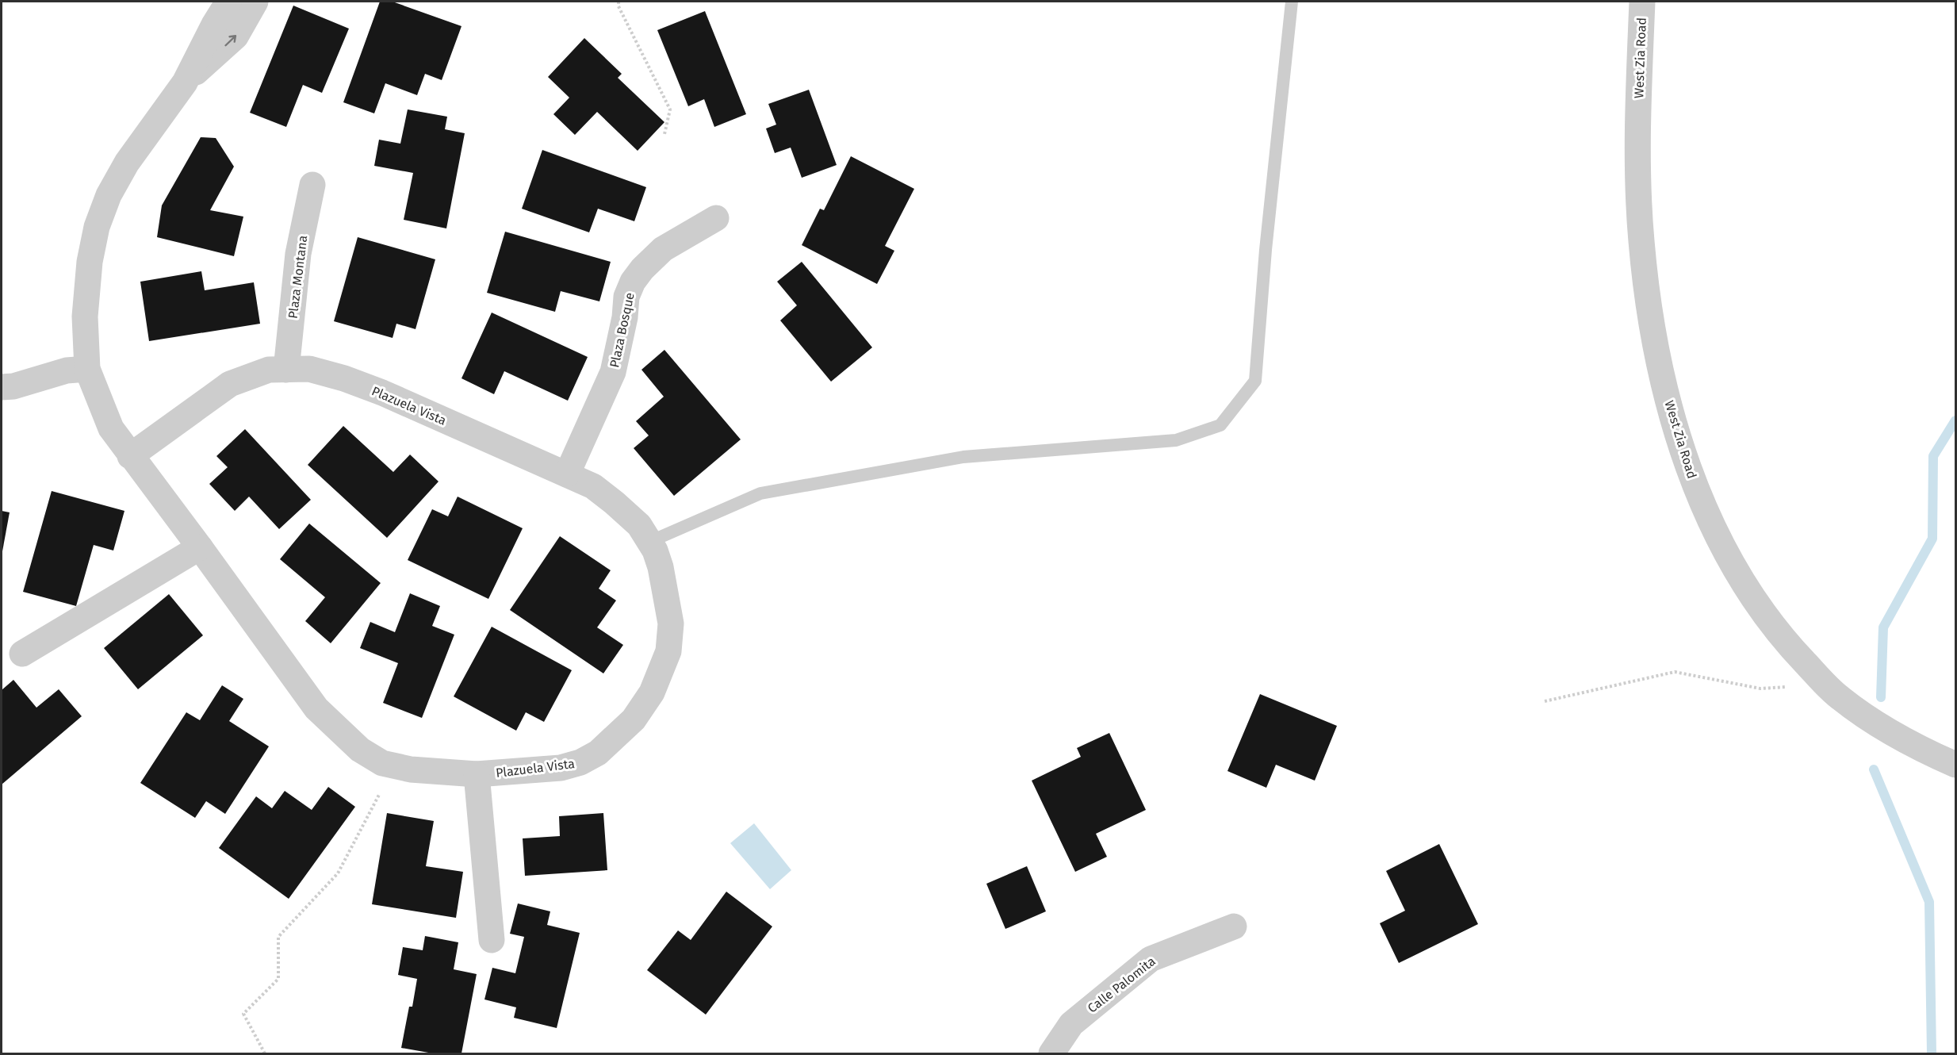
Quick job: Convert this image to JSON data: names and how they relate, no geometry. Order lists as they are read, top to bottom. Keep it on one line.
{"streets":{"street":["West Zia Road","Plaza Montana","Plaza Bosque","Plazuela Vista","Calle Palomita"]},"crossings":[["Plaza Montana","Plazuela Vista"],["Plaza Bosque","Plazuela Vista"]]}
